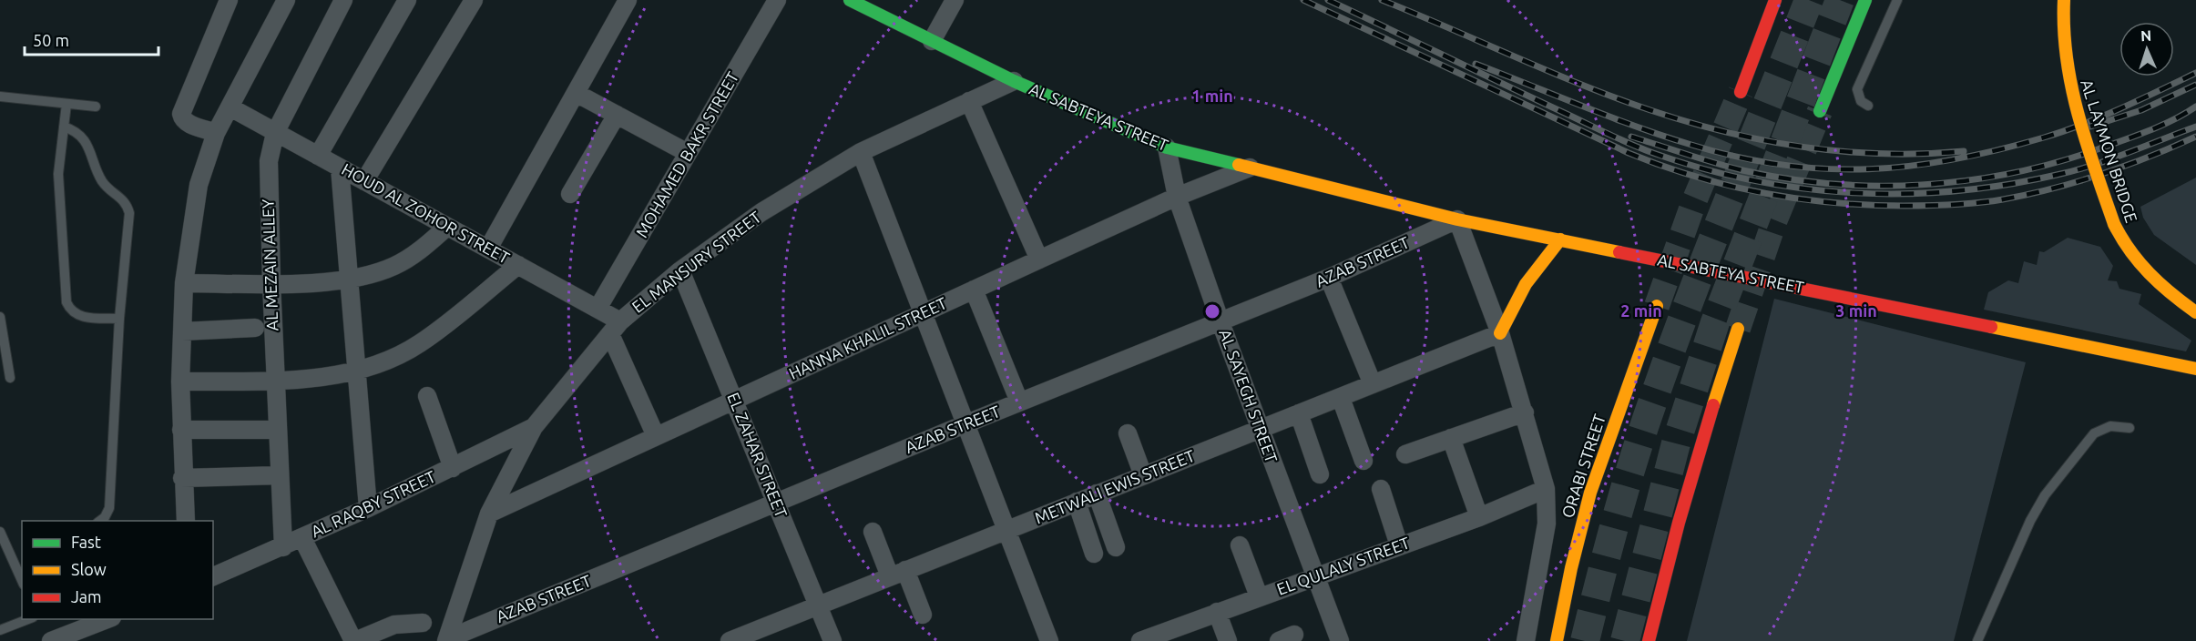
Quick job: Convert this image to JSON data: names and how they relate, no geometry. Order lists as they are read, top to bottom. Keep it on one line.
{"streets":{"street":["AL SABTEYA STREET","AL LAYMON BRIDGE","MOHAMED BAKR STREET","HOUD AL ZOHOR STREET","EL MANSURY STREET","AZAB STREET","AL MEZAIN ALLEY","HANNA KHALIL STREET","AL SAYEGH STREET","EL ZAHAR STREET","ORABI STREET","METWALI EWIS STREET","AL RAQBY STREET","EL QULALY STREET"]},"crossings":[["AL SABTEYA STREET","EL MANSURY STREET"],["AL SABTEYA STREET","AZAB STREET"],["AL SABTEYA STREET","HANNA KHALIL STREET"],["AL SABTEYA STREET","AL SAYEGH STREET"],["MOHAMED BAKR STREET","HOUD AL ZOHOR STREET"],["HOUD AL ZOHOR STREET","EL MANSURY STREET"],["HOUD AL ZOHOR STREET","AL MEZAIN ALLEY"],["EL MANSURY STREET","AZAB STREET"],["EL MANSURY STREET","HANNA KHALIL STREET"],["EL MANSURY STREET","EL ZAHAR STREET"],["EL MANSURY STREET","AL RAQBY STREET"],["AZAB STREET","AL SAYEGH STREET"],["AZAB STREET","EL ZAHAR STREET"],["AL MEZAIN ALLEY","AL RAQBY STREET"],["HANNA KHALIL STREET","AL SAYEGH STREET"],["HANNA KHALIL STREET","EL ZAHAR STREET"],["AL SAYEGH STREET","METWALI EWIS STREET"],["AL SAYEGH STREET","EL QULALY STREET"],["EL ZAHAR STREET","METWALI EWIS STREET"]],"legend":["Fast","Slow","Jam"],"scale_bar":"50 m","north":"top","rings":["1 min","2 min","3 min"]}
